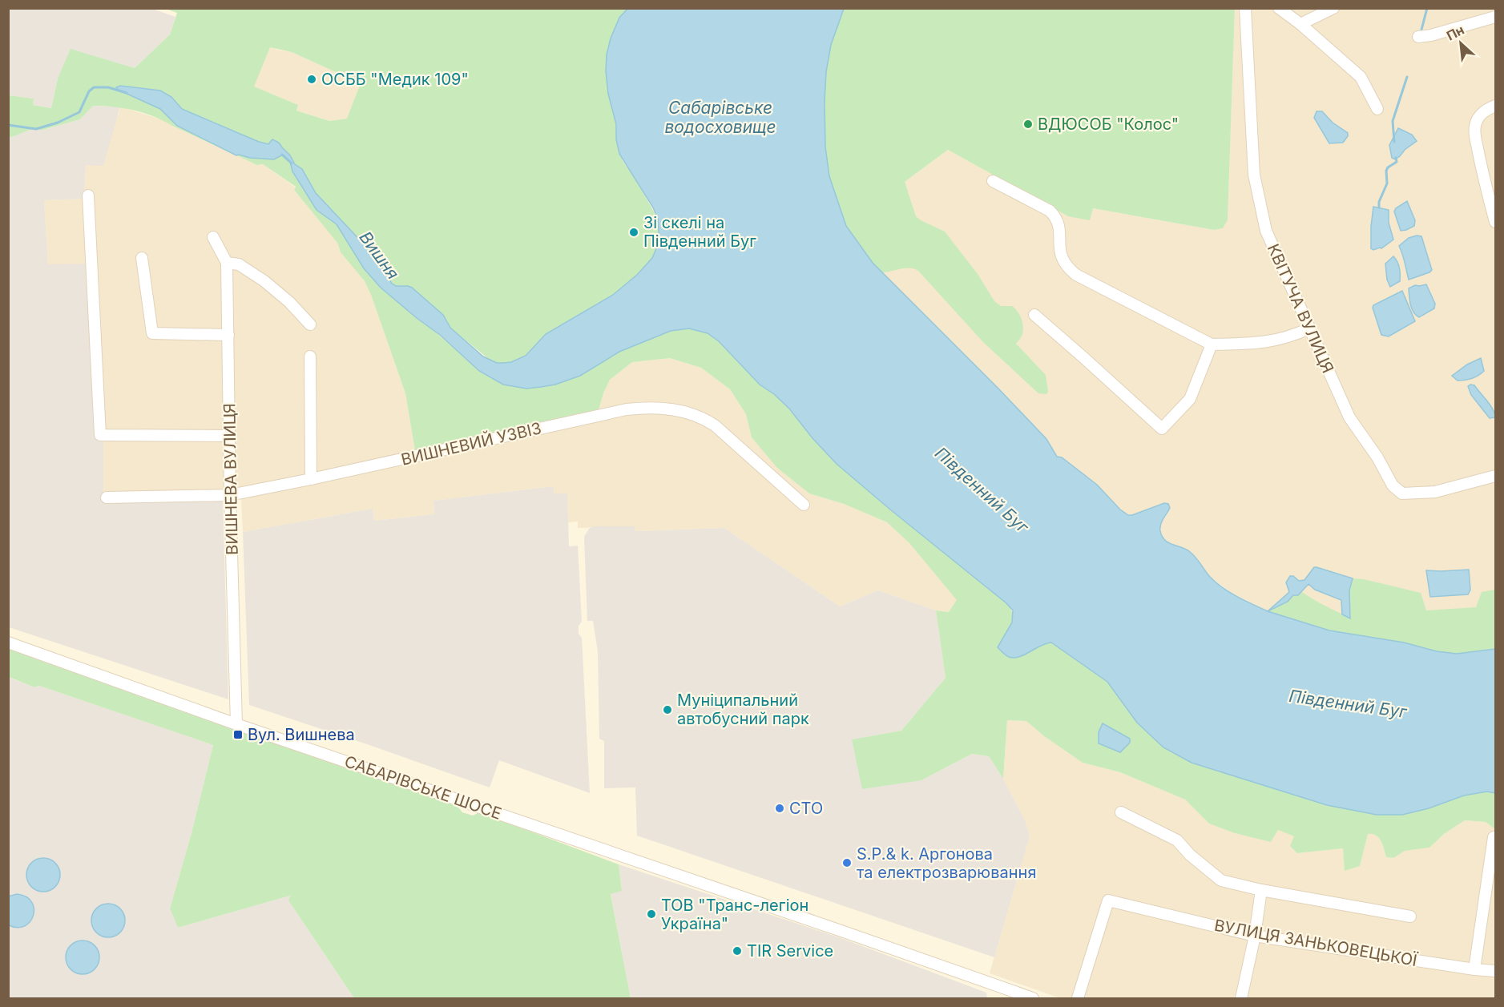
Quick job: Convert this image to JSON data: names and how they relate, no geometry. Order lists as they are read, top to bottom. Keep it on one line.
{"streets":{"street":["КВІТУЧА ВУЛИЦЯ","ВИШНЕВИЙ УЗВІЗ","ВИШНЕВА ВУЛИЦЯ","САБАРІВСЬКЕ ШОСЕ","ВУЛИЦЯ ЗАНЬКОВЕЦЬКОЇ"]},"crossings":[["ВИШНЕВИЙ УЗВІЗ","ВИШНЕВА ВУЛИЦЯ"],["ВИШНЕВА ВУЛИЦЯ","САБАРІВСЬКЕ ШОСЕ"]],"water":["Сабарівське водосховище","Вишня","Південний Буг"],"places":{"other":["ОСББ \"Медик 109\"","ВДЮСОБ \"Колос\"","Зі скелі на Південний Буг","Муніципальний автобусний парк","СТО","S.P.& k. Аргонова та електрозварювання","ТОВ \"Транс-легіон Україна\"","TIR Service"],"transit":["Вул. Вишнева"]},"north":"top left"}
